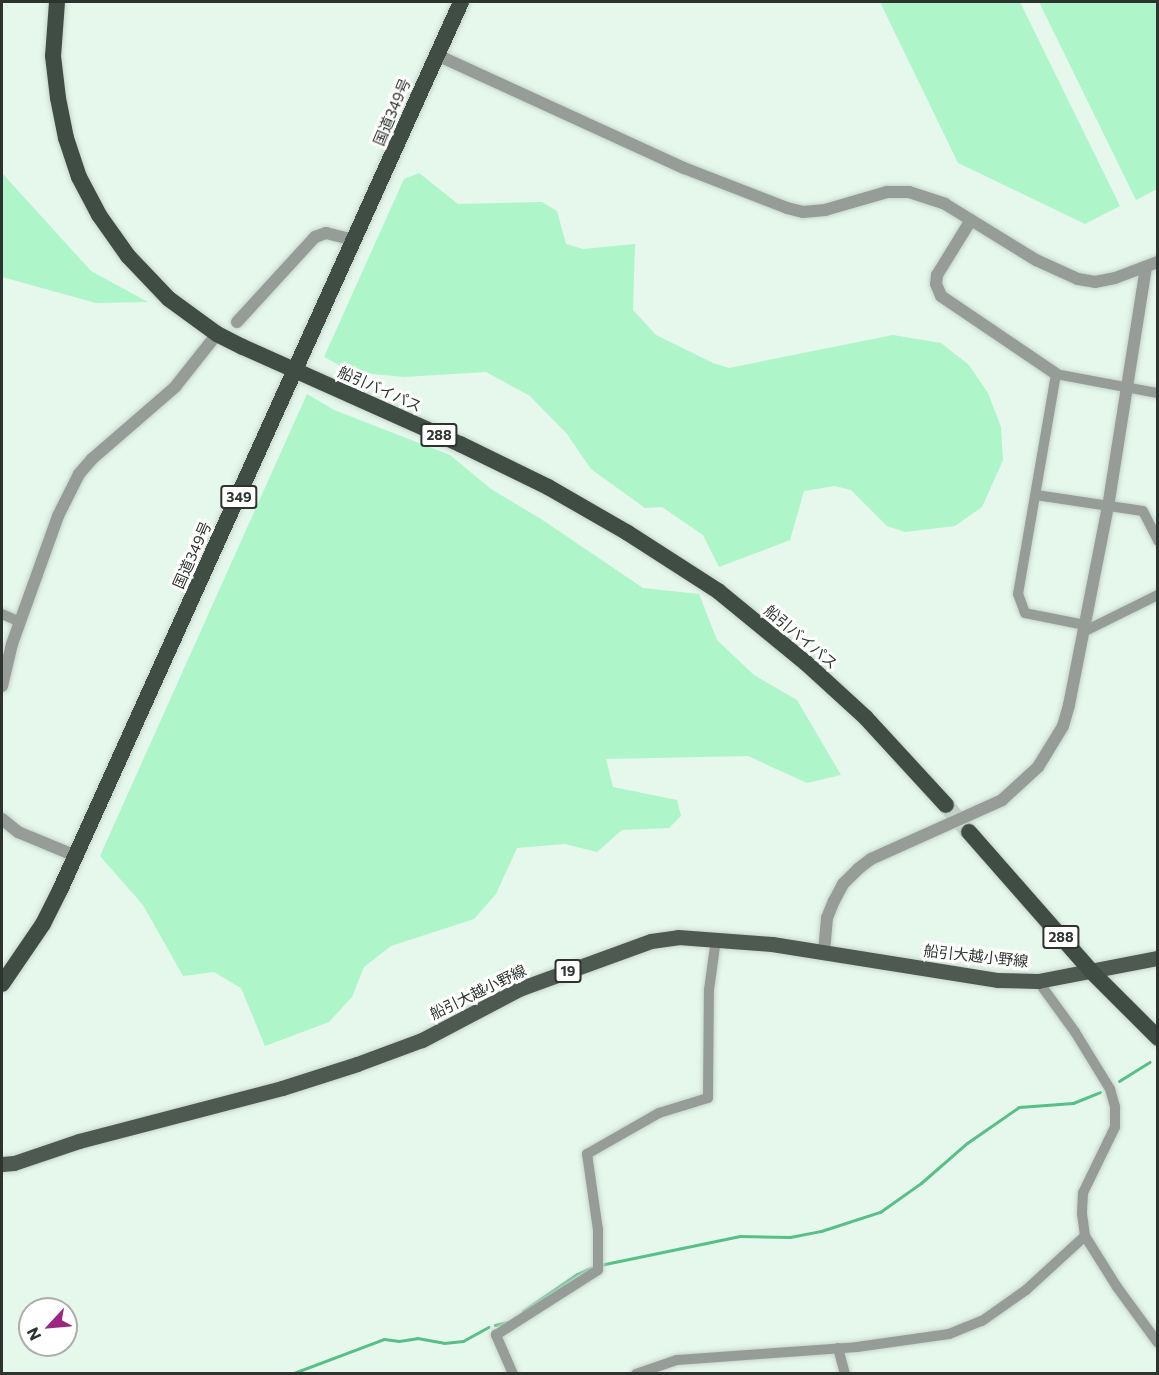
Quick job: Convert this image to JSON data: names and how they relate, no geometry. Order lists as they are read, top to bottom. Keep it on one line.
{"streets":{"highway":["国道349号","船引バイパス","288","349"],"main road":["船引大越小野線","19"]},"crossings":[["国道349号","船引バイパス"],["288","船引大越小野線"]],"north":"bottom left"}
